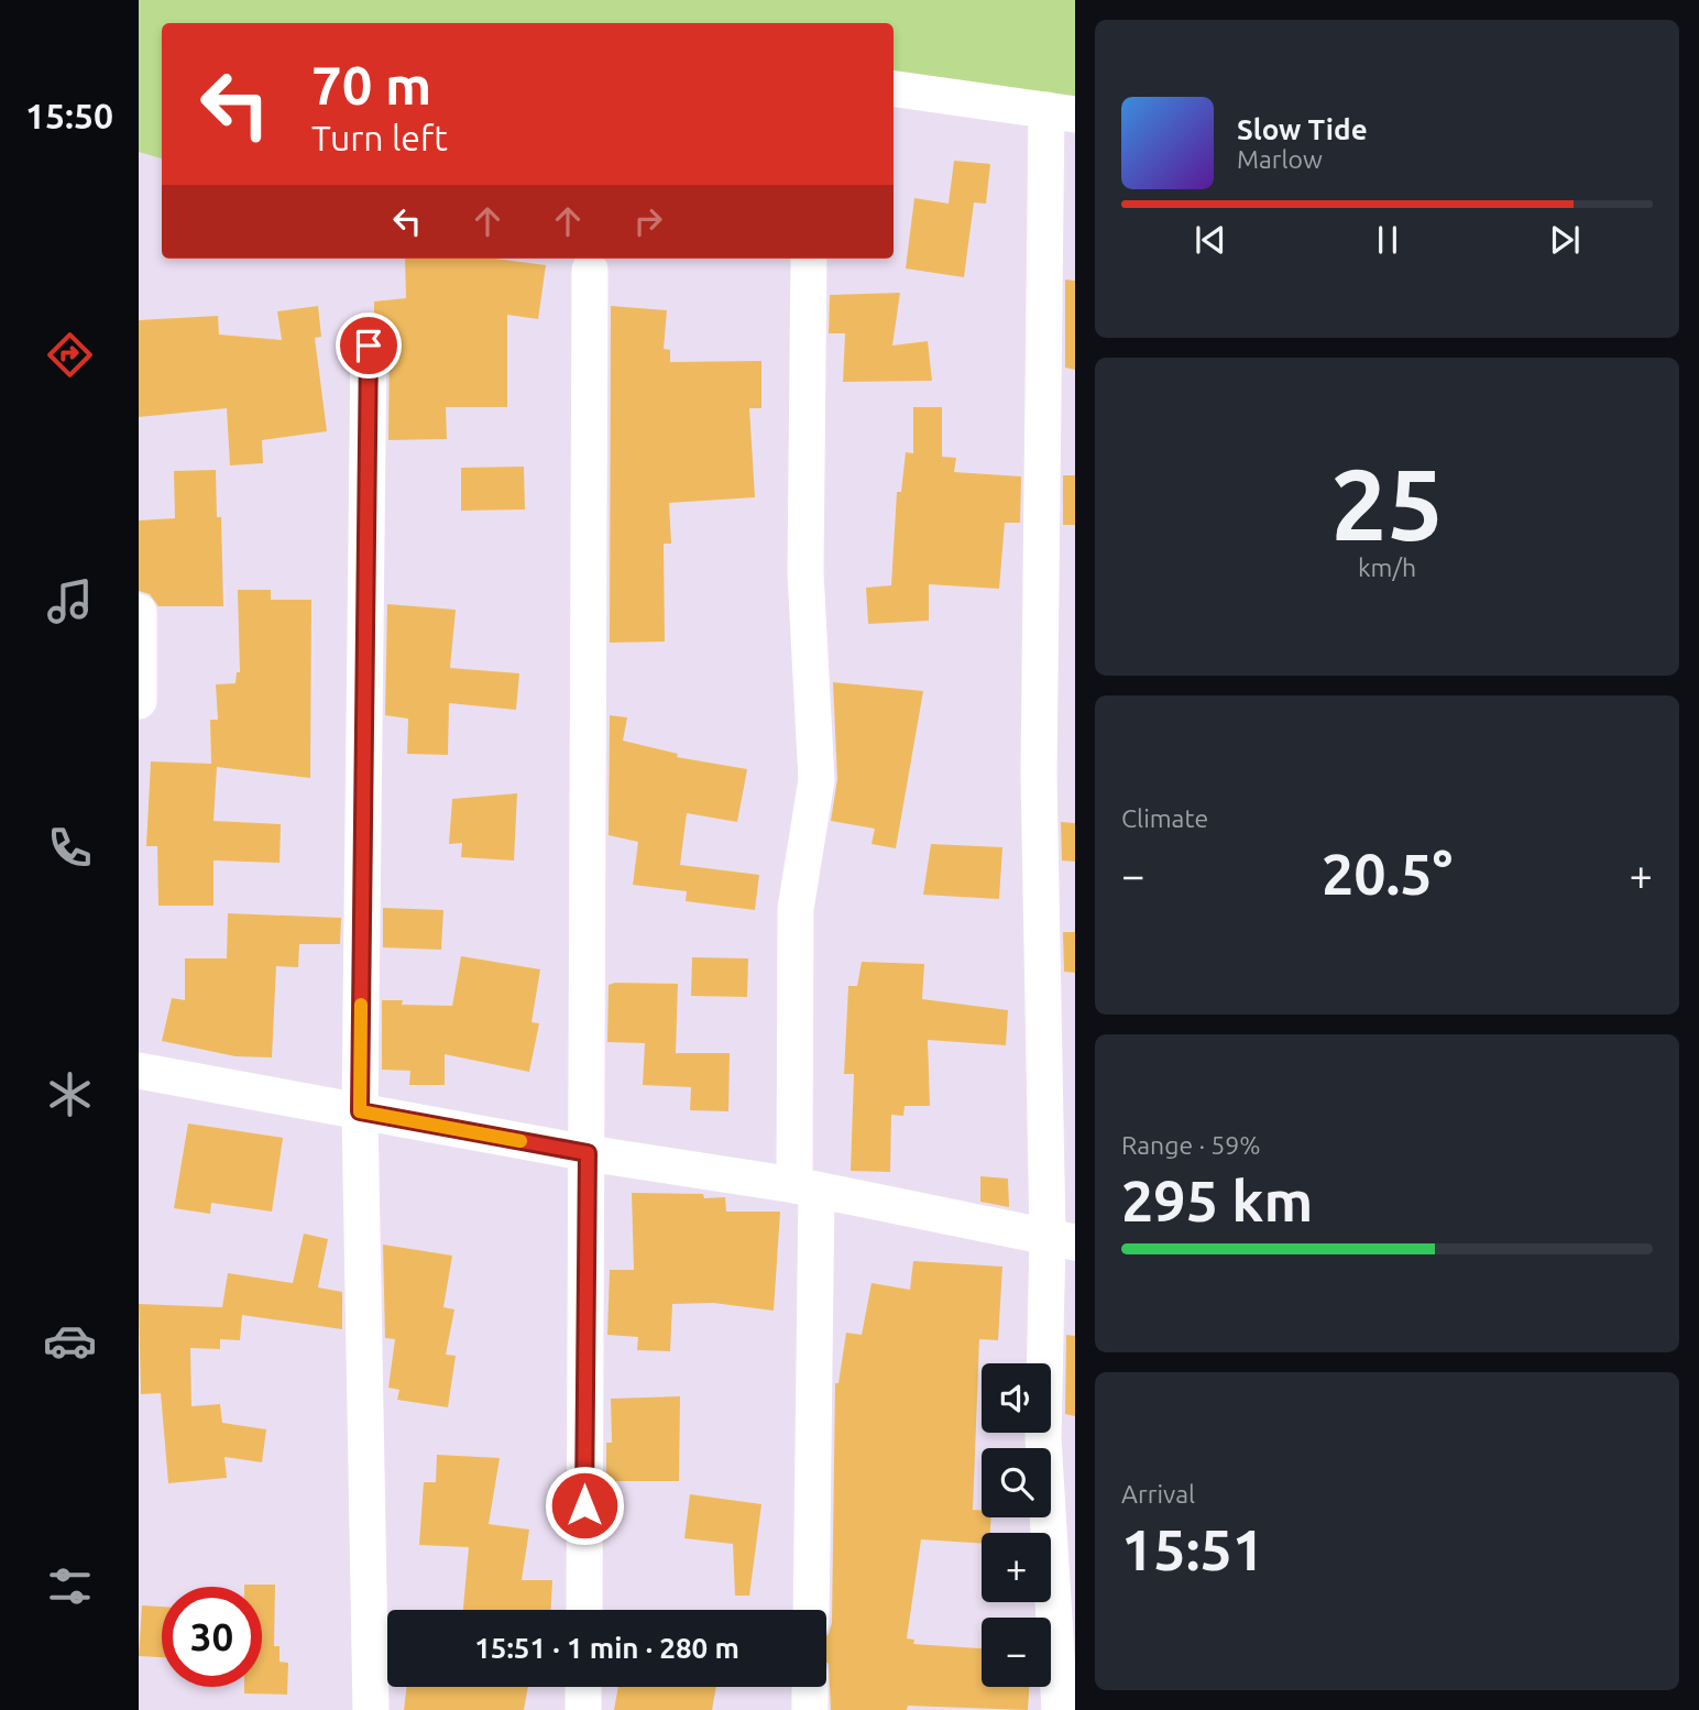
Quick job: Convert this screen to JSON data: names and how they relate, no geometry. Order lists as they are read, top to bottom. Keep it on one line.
{"page":{"tabs":"15:50","turn":["70 m","Turn left"],"song":["Slow Tide","Marlow"],"tile":[["25","km/h"],"Climate",["Range · 59%","295 km"],["Arrival","15:51"]],"heat":["−","20.5°","+"],"map_buttons":["+","−"],"limit":"30","trip":"15:51 · 1 min · 280 m"}}
